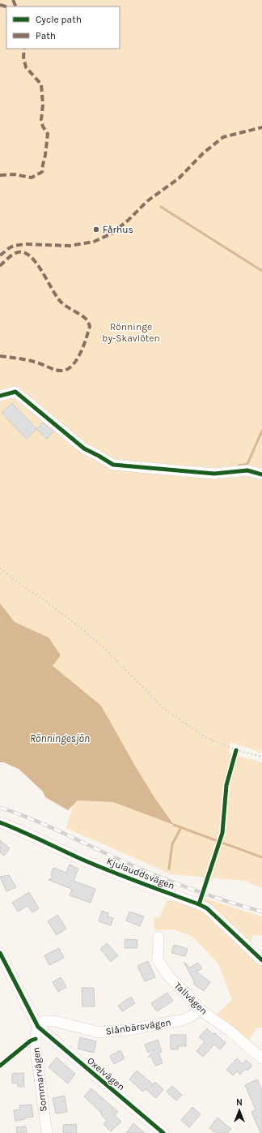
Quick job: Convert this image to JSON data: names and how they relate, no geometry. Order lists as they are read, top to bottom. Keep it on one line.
{"streets":{"street":["Kjulauddsvägen","Tallvägen","Slånbärsvägen","Oxelvägen","Sommarvägen"]},"crossings":[["Tallvägen","Slånbärsvägen"],["Slånbärsvägen","Oxelvägen"],["Slånbärsvägen","Sommarvägen"],["Oxelvägen","Sommarvägen"]],"water":["Rönningesjön"],"parks":["Rönninge by-Skavlöten"],"places":["Fårhus"],"legend":["Cycle path","Path"],"north":"top"}
